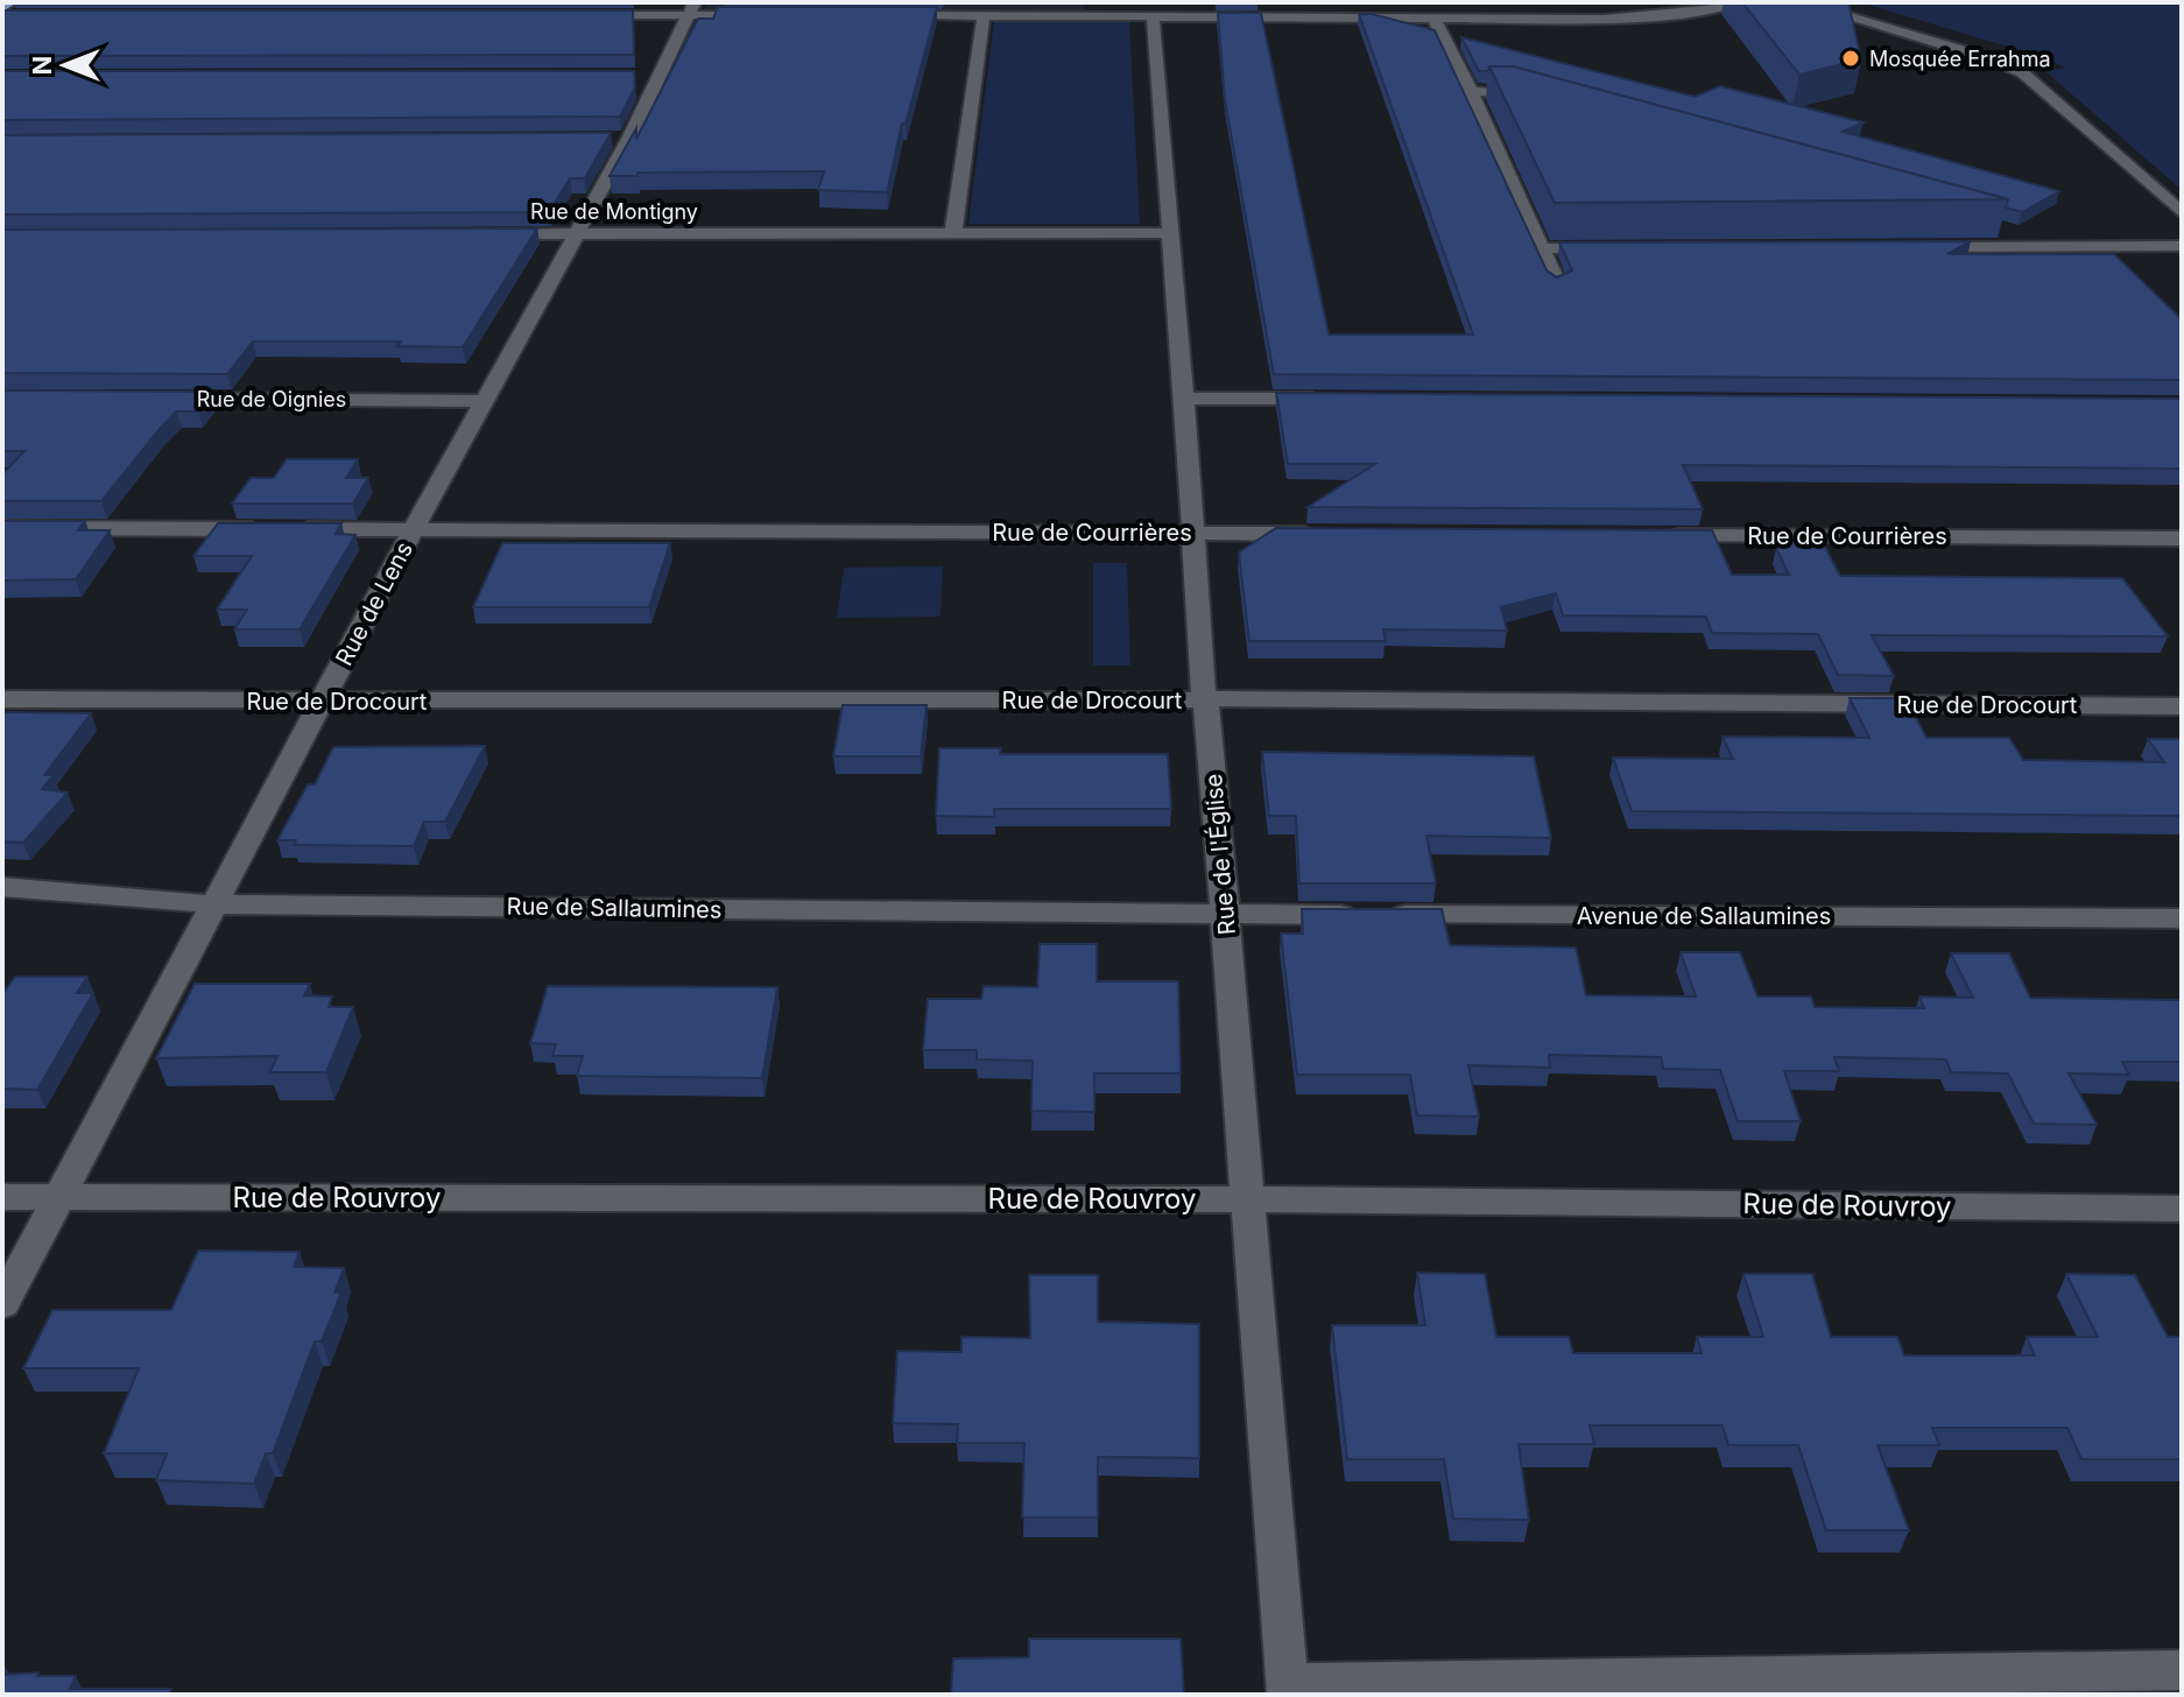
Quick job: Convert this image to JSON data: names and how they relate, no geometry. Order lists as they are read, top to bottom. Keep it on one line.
{"streets":{"street":["Rue de Montigny","Rue de Oignies","Rue de Courrières","Rue de Lens","Rue de Drocourt","Rue de l'Église","Rue de Sallaumines","Avenue de Sallaumines","Rue de Rouvroy"]},"crossings":[["Rue de Montigny","Rue de Lens"],["Rue de Montigny","Rue de l'Église"],["Rue de Oignies","Rue de Lens"],["Rue de Courrières","Rue de Lens"],["Rue de Courrières","Rue de l'Église"],["Rue de Lens","Rue de Drocourt"],["Rue de Lens","Rue de Sallaumines"],["Rue de Lens","Rue de Rouvroy"],["Rue de Drocourt","Rue de l'Église"],["Rue de l'Église","Rue de Sallaumines"],["Rue de l'Église","Avenue de Sallaumines"],["Rue de l'Église","Rue de Rouvroy"],["Rue de Sallaumines","Avenue de Sallaumines"]],"places":["Mosquée Errahma"],"north":"left"}
